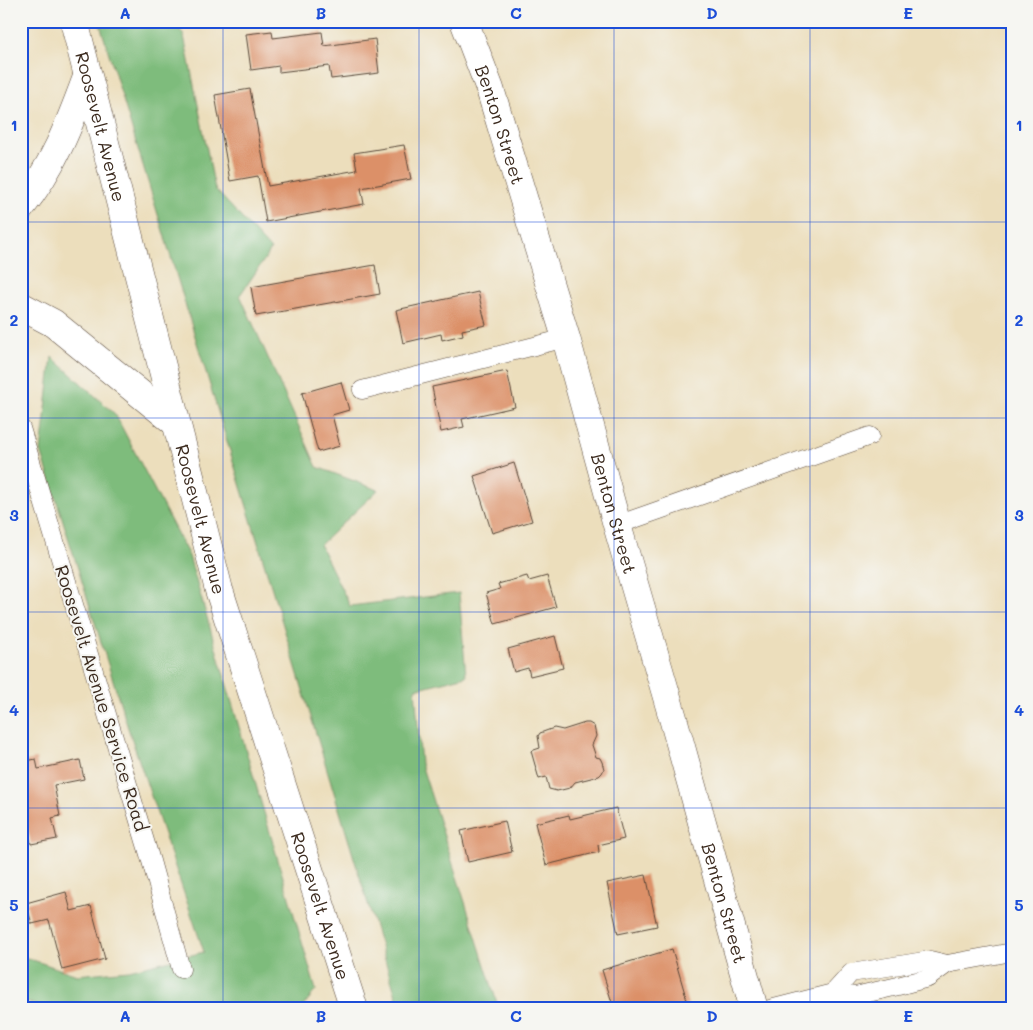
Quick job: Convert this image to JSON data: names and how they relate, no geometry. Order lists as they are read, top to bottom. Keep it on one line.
{"streets":{"main road":["Benton Street","Roosevelt Avenue"],"lane":["Roosevelt Avenue Service Road"]},"grid":{"columns":["A","B","C","D","E"],"rows":["1","2","3","4","5"]}}
